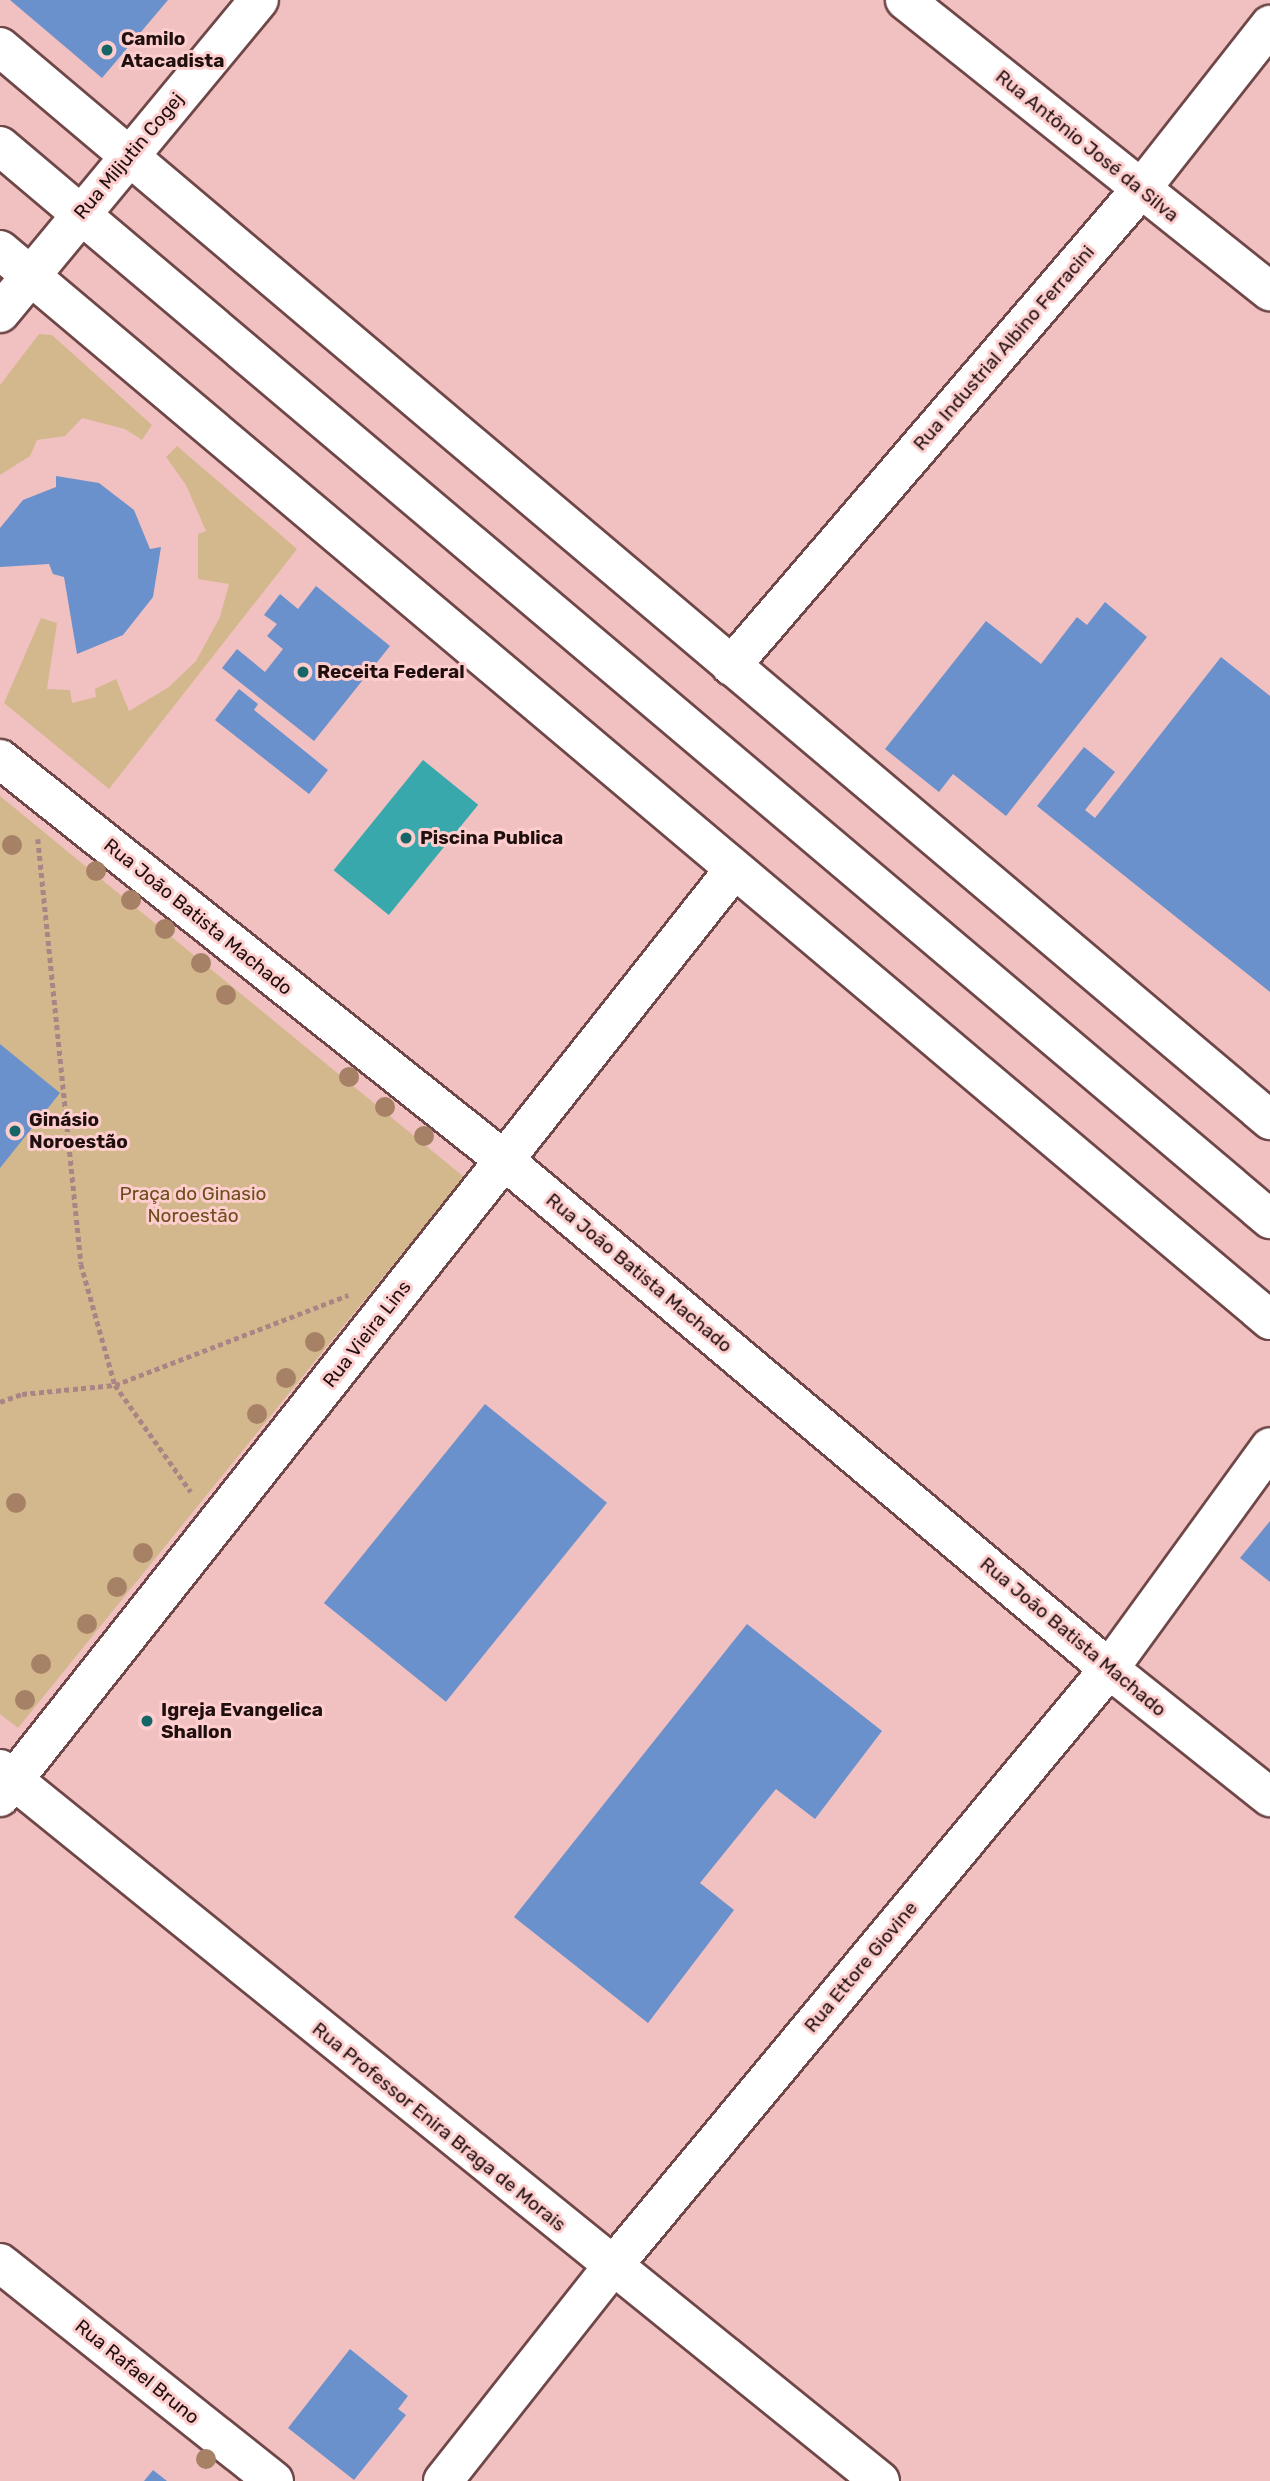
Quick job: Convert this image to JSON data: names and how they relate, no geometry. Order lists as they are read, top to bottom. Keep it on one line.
{"streets":{"street":["Rua Antônio José da Silva","Rua Miljutin Cogej","Rua Industrial Albino Ferracini","Rua João Batista Machado","Rua Vieira Lins","Rua Ettore Giovine","Rua Professor Enira Braga de Morais","Rua Rafael Bruno"]},"crossings":[["Rua Antônio José da Silva","Rua Industrial Albino Ferracini"],["Rua João Batista Machado","Rua Vieira Lins"],["Rua João Batista Machado","Rua Ettore Giovine"],["Rua Vieira Lins","Rua Professor Enira Braga de Morais"],["Rua Ettore Giovine","Rua Professor Enira Braga de Morais"]],"parks":["Praça do Ginasio Noroestão"],"places":["Camilo Atacadista","Receita Federal","Piscina Publica","Ginásio Noroestão","Igreja Evangelica Shallon"]}
